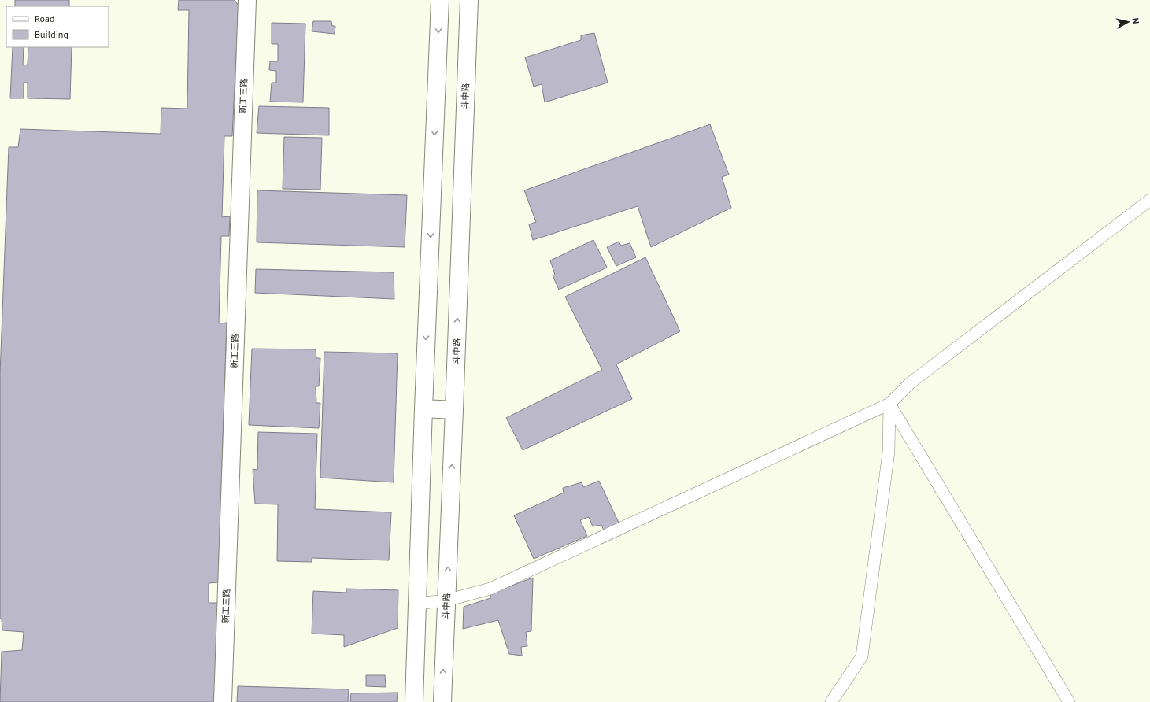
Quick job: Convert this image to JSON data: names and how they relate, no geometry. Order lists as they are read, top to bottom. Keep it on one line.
{"streets":{"main road":["新工三路","斗中路"]},"legend":["Road","Building"],"north":"right"}
